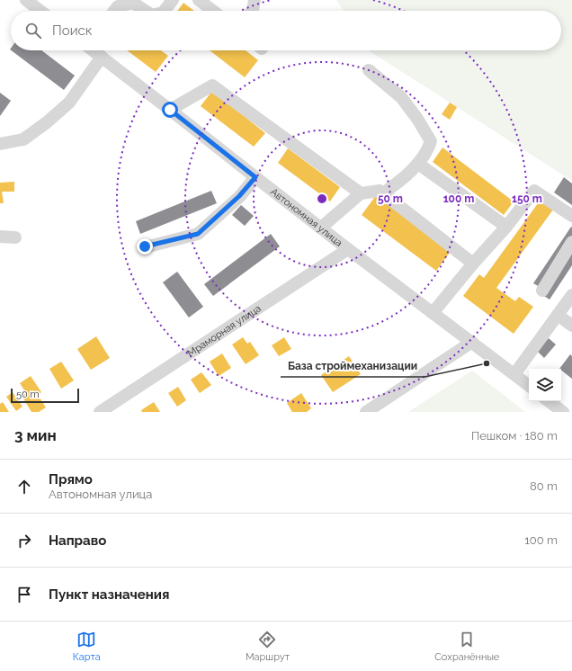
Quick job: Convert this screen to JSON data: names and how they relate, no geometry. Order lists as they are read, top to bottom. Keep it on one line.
{"streets":{"street":["Автономная улица","Мраморная улица"]},"crossings":[["Автономная улица","Мраморная улица"]],"places":["База строймеханизации"],"scale_bar":"50 m","page":{"search":"Поиск","scale":"50 m","heading":["3 мин","Пешком · 180 m"],"list":[["Прямо","Автономная улица","80 m"],["Направо","100 m"],"Пункт назначения"],"nav":["Карта","Маршрут","Сохранённые"]},"rings":["50 m","100 m","150 m"]}
